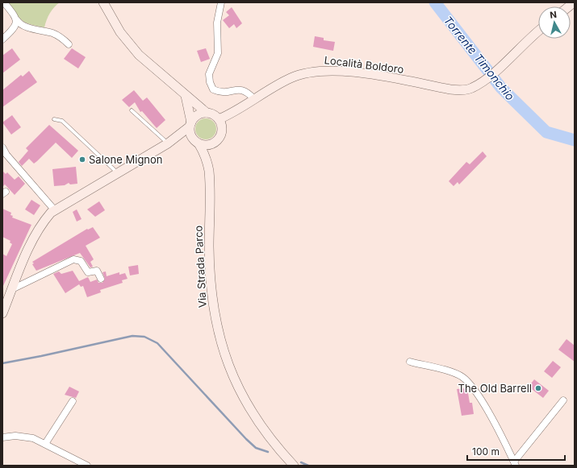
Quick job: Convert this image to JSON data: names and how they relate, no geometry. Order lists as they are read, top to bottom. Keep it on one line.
{"streets":{"street":["Località Boldoro","Via Strada Parco"]},"crossings":[["Località Boldoro","Via Strada Parco"]],"water":["Torrente Timonchio"],"places":["Salone Mignon","The Old Barrell"],"scale_bar":"100 m","north":"top"}
